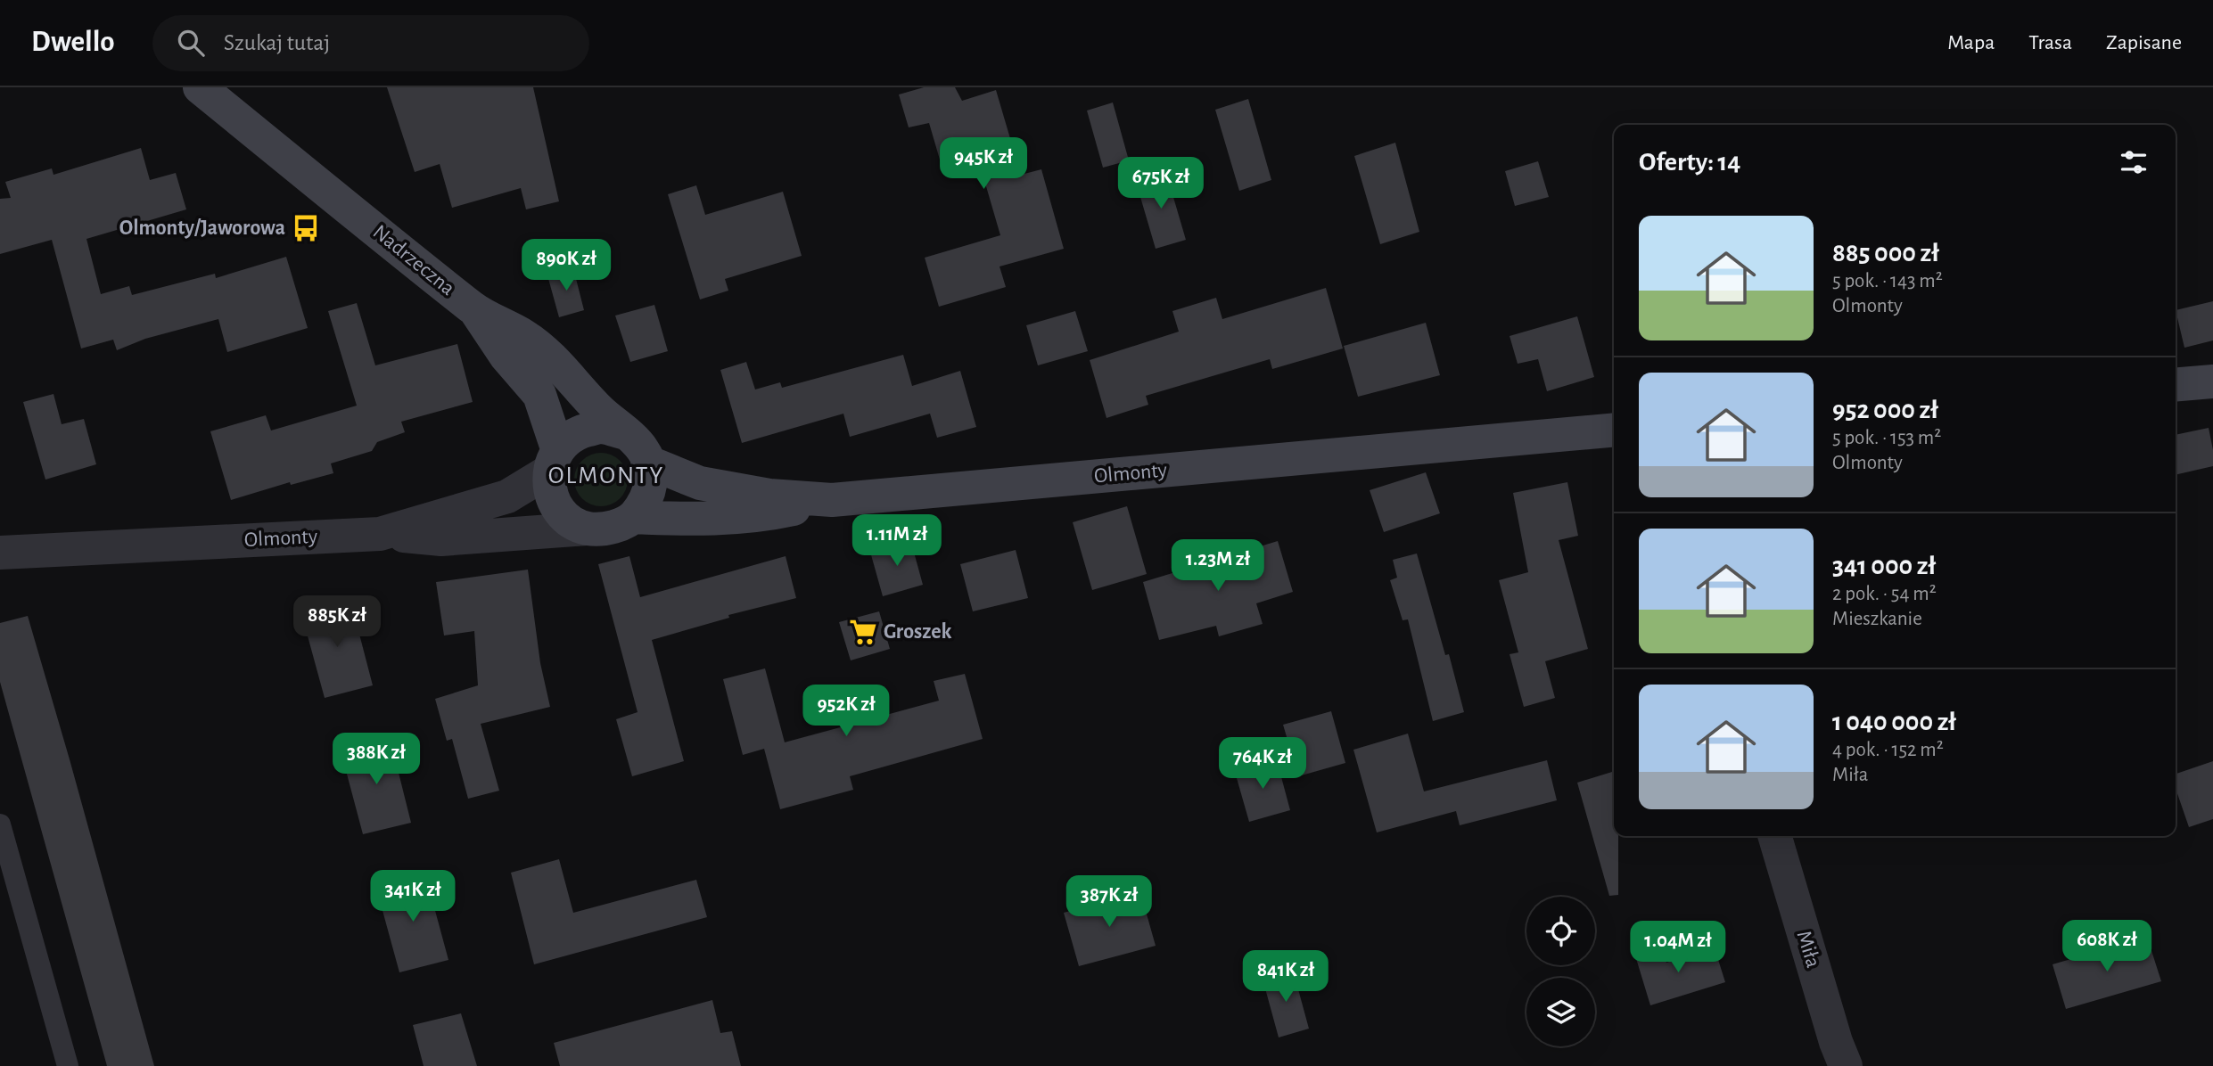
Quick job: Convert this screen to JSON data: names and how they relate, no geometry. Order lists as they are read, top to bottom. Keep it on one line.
{"streets":{"street":["Nadrzeczna","Olmonty","Miła"]},"crossings":[["Nadrzeczna","Olmonty"]],"districts":["OLMONTY"],"places":{"bus stop":["Olmonty/Jaworowa"],"supermarket":["Groszek"]},"page":{"header":"Dwello","search":"Szukaj tutaj","nav":["Mapa","Trasa","Zapisane"],"heading":"Oferty: 14","price":["945K zł","675K zł","890K zł","1.11M zł","1.23M zł","885K zł","952K zł","388K zł","764K zł","341K zł","387K zł","608K zł","1.04M zł","841K zł"],"list":[{"name":"885 000 zł","note":"5 pok. · 143 m² · Olmonty"},{"name":"952 000 zł","note":"5 pok. · 153 m² · Olmonty"},{"name":"341 000 zł","note":"2 pok. · 54 m² · Mieszkanie"},{"name":"1 040 000 zł","note":"4 pok. · 152 m² · Miła"}]}}
